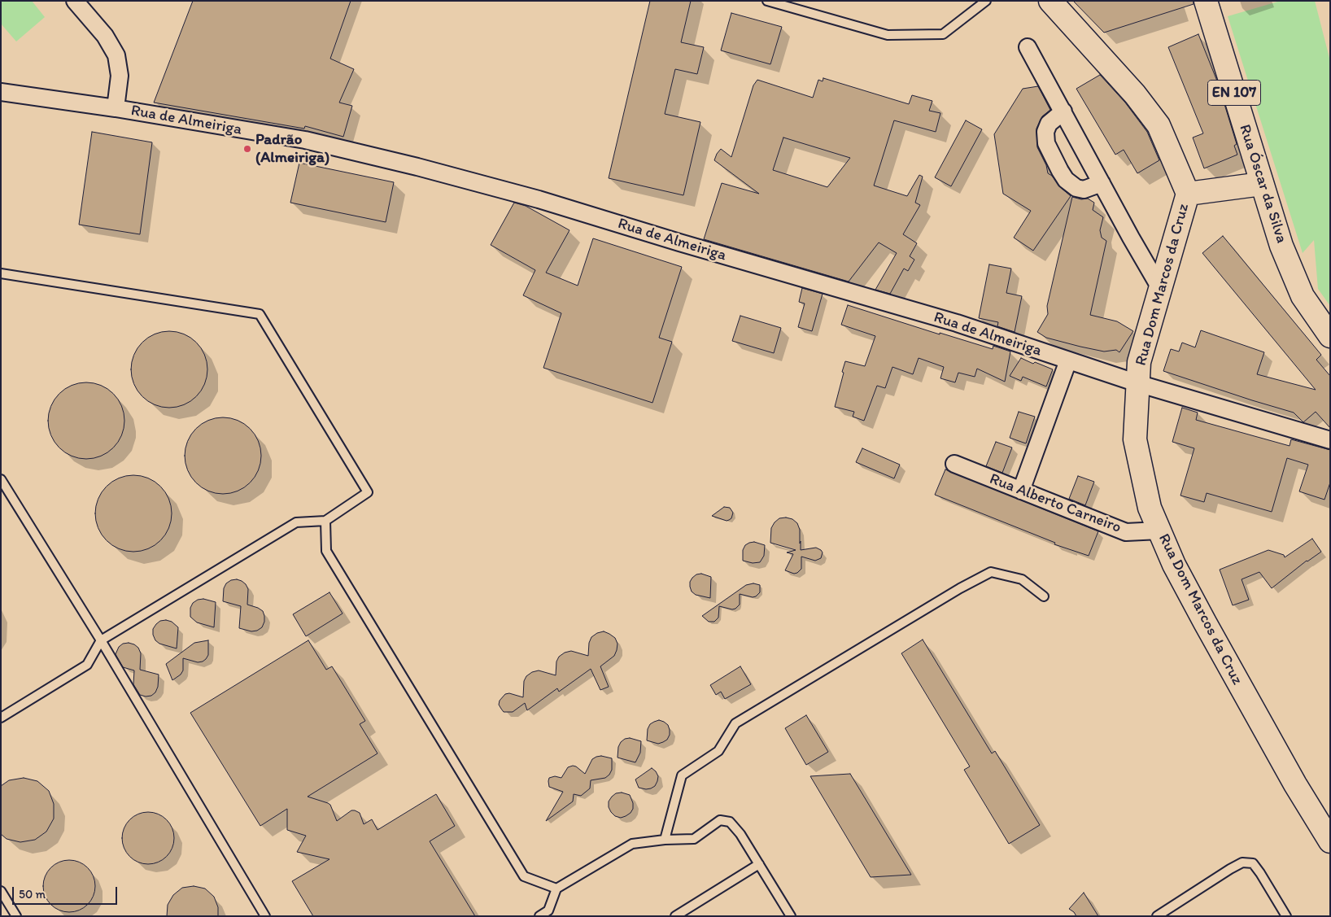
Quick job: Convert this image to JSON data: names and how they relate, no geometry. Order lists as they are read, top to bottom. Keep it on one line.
{"streets":{"street":["EN 107","Rua de Almeiriga","Rua Óscar da Silva","Rua Dom Marcos da Cruz","Rua Alberto Carneiro"]},"crossings":[["Rua de Almeiriga","Rua Dom Marcos da Cruz"],["Rua Óscar da Silva","Rua Dom Marcos da Cruz"],["Rua Dom Marcos da Cruz","Rua Alberto Carneiro"]],"places":["Padrão (Almeiriga)"],"scale_bar":"50 m"}
